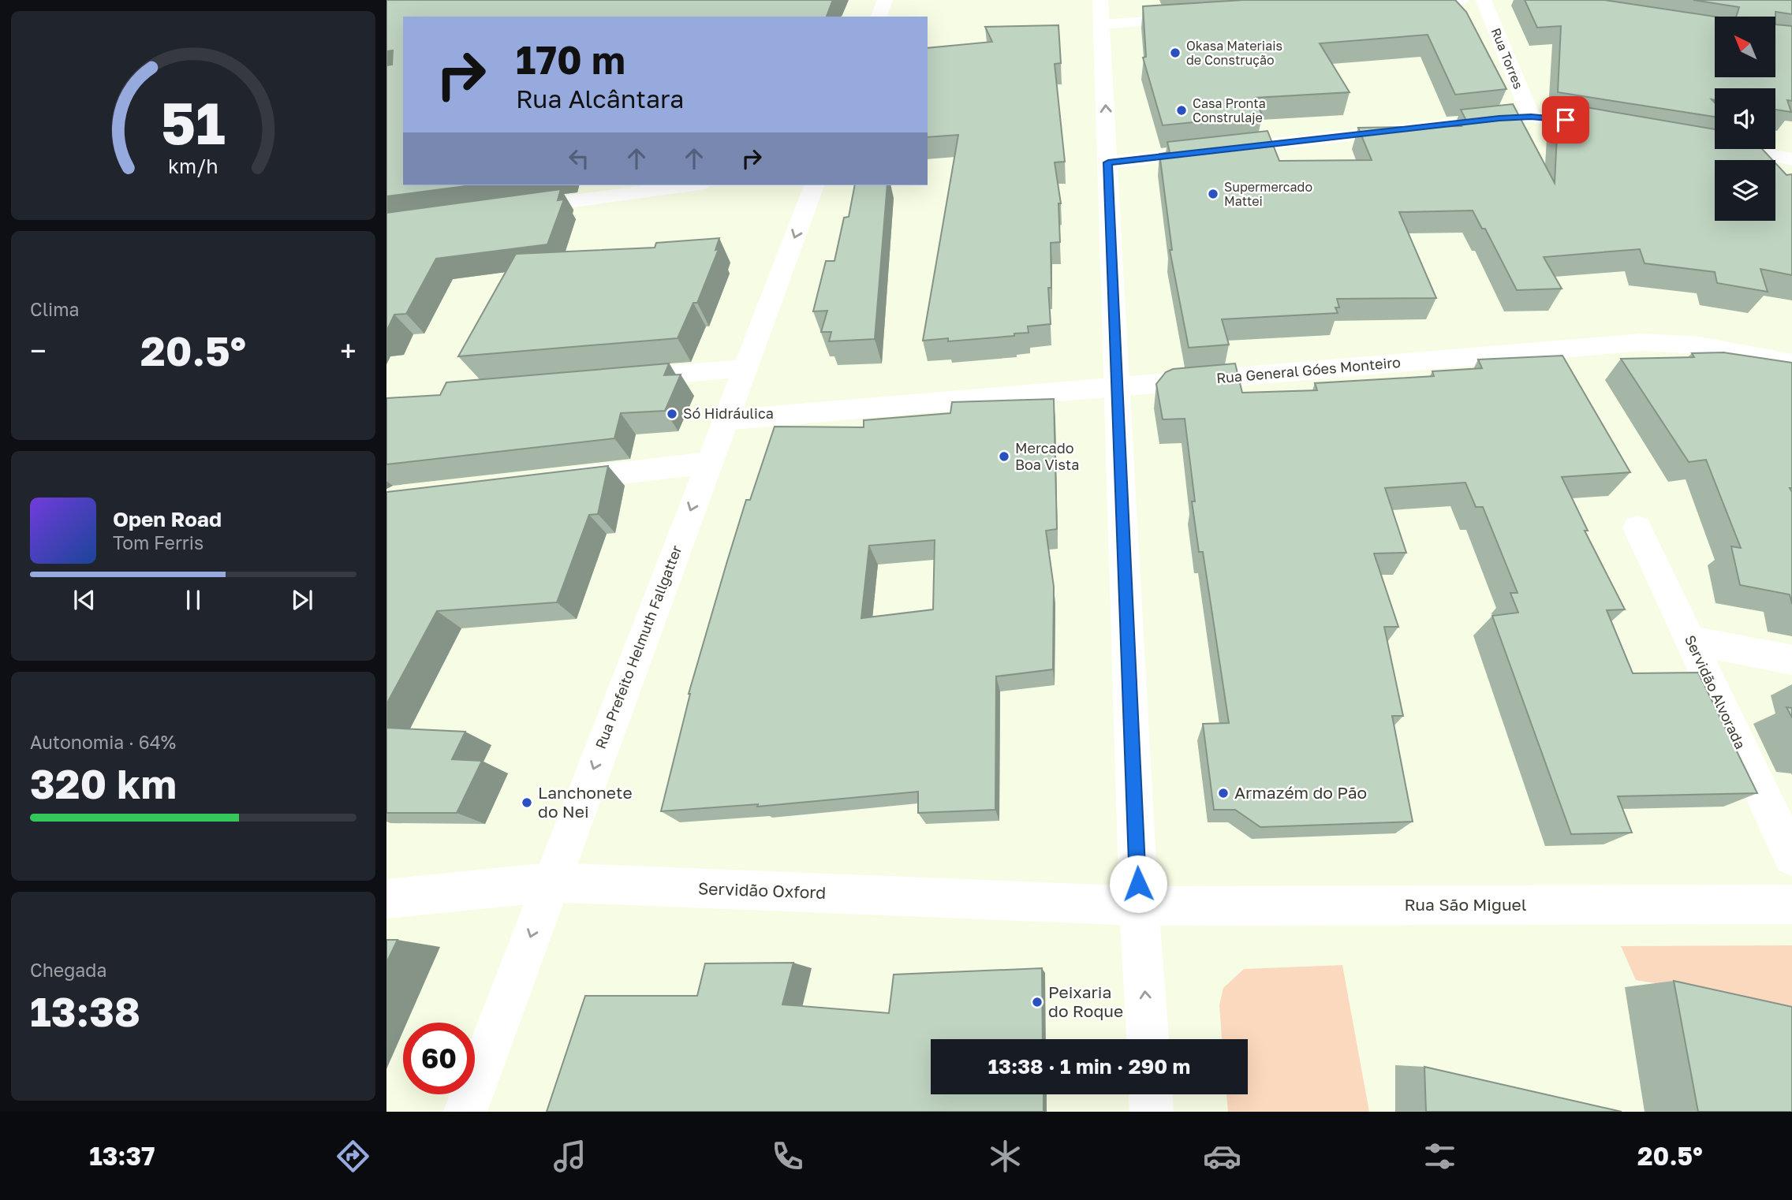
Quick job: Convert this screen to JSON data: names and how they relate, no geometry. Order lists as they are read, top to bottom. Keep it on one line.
{"streets":{"street":["Rua Torres","Rua General Góes Monteiro","Rua Prefeito Helmuth Fallgatter","Servidão Alvorada","Servidão Oxford","Rua São Miguel"]},"crossings":[["Rua General Góes Monteiro","Rua Prefeito Helmuth Fallgatter"],["Rua Prefeito Helmuth Fallgatter","Servidão Oxford"],["Servidão Oxford","Rua São Miguel"]],"one_way":["Rua Prefeito Helmuth Fallgatter"],"places":["Okasa Materiais de Construção","Casa Pronta Construlaje","Supermercado Mattei","Só Hidráulica","Mercado Boa Vista","Armazém do Pão","Lanchonete do Nei","Peixaria do Roque"],"north":"top left","page":{"turn":["170 m","Rua Alcântara"],"tile":["Clima",["Autonomia · 64%","320 km"],["Chegada","13:38"]],"heat":["−","20.5°","+"],"song":["Open Road","Tom Ferris"],"limit":"60","trip":"13:38 · 1 min · 290 m","tabs":["13:37","20.5°"],"gauge":["51","km/h"]}}
